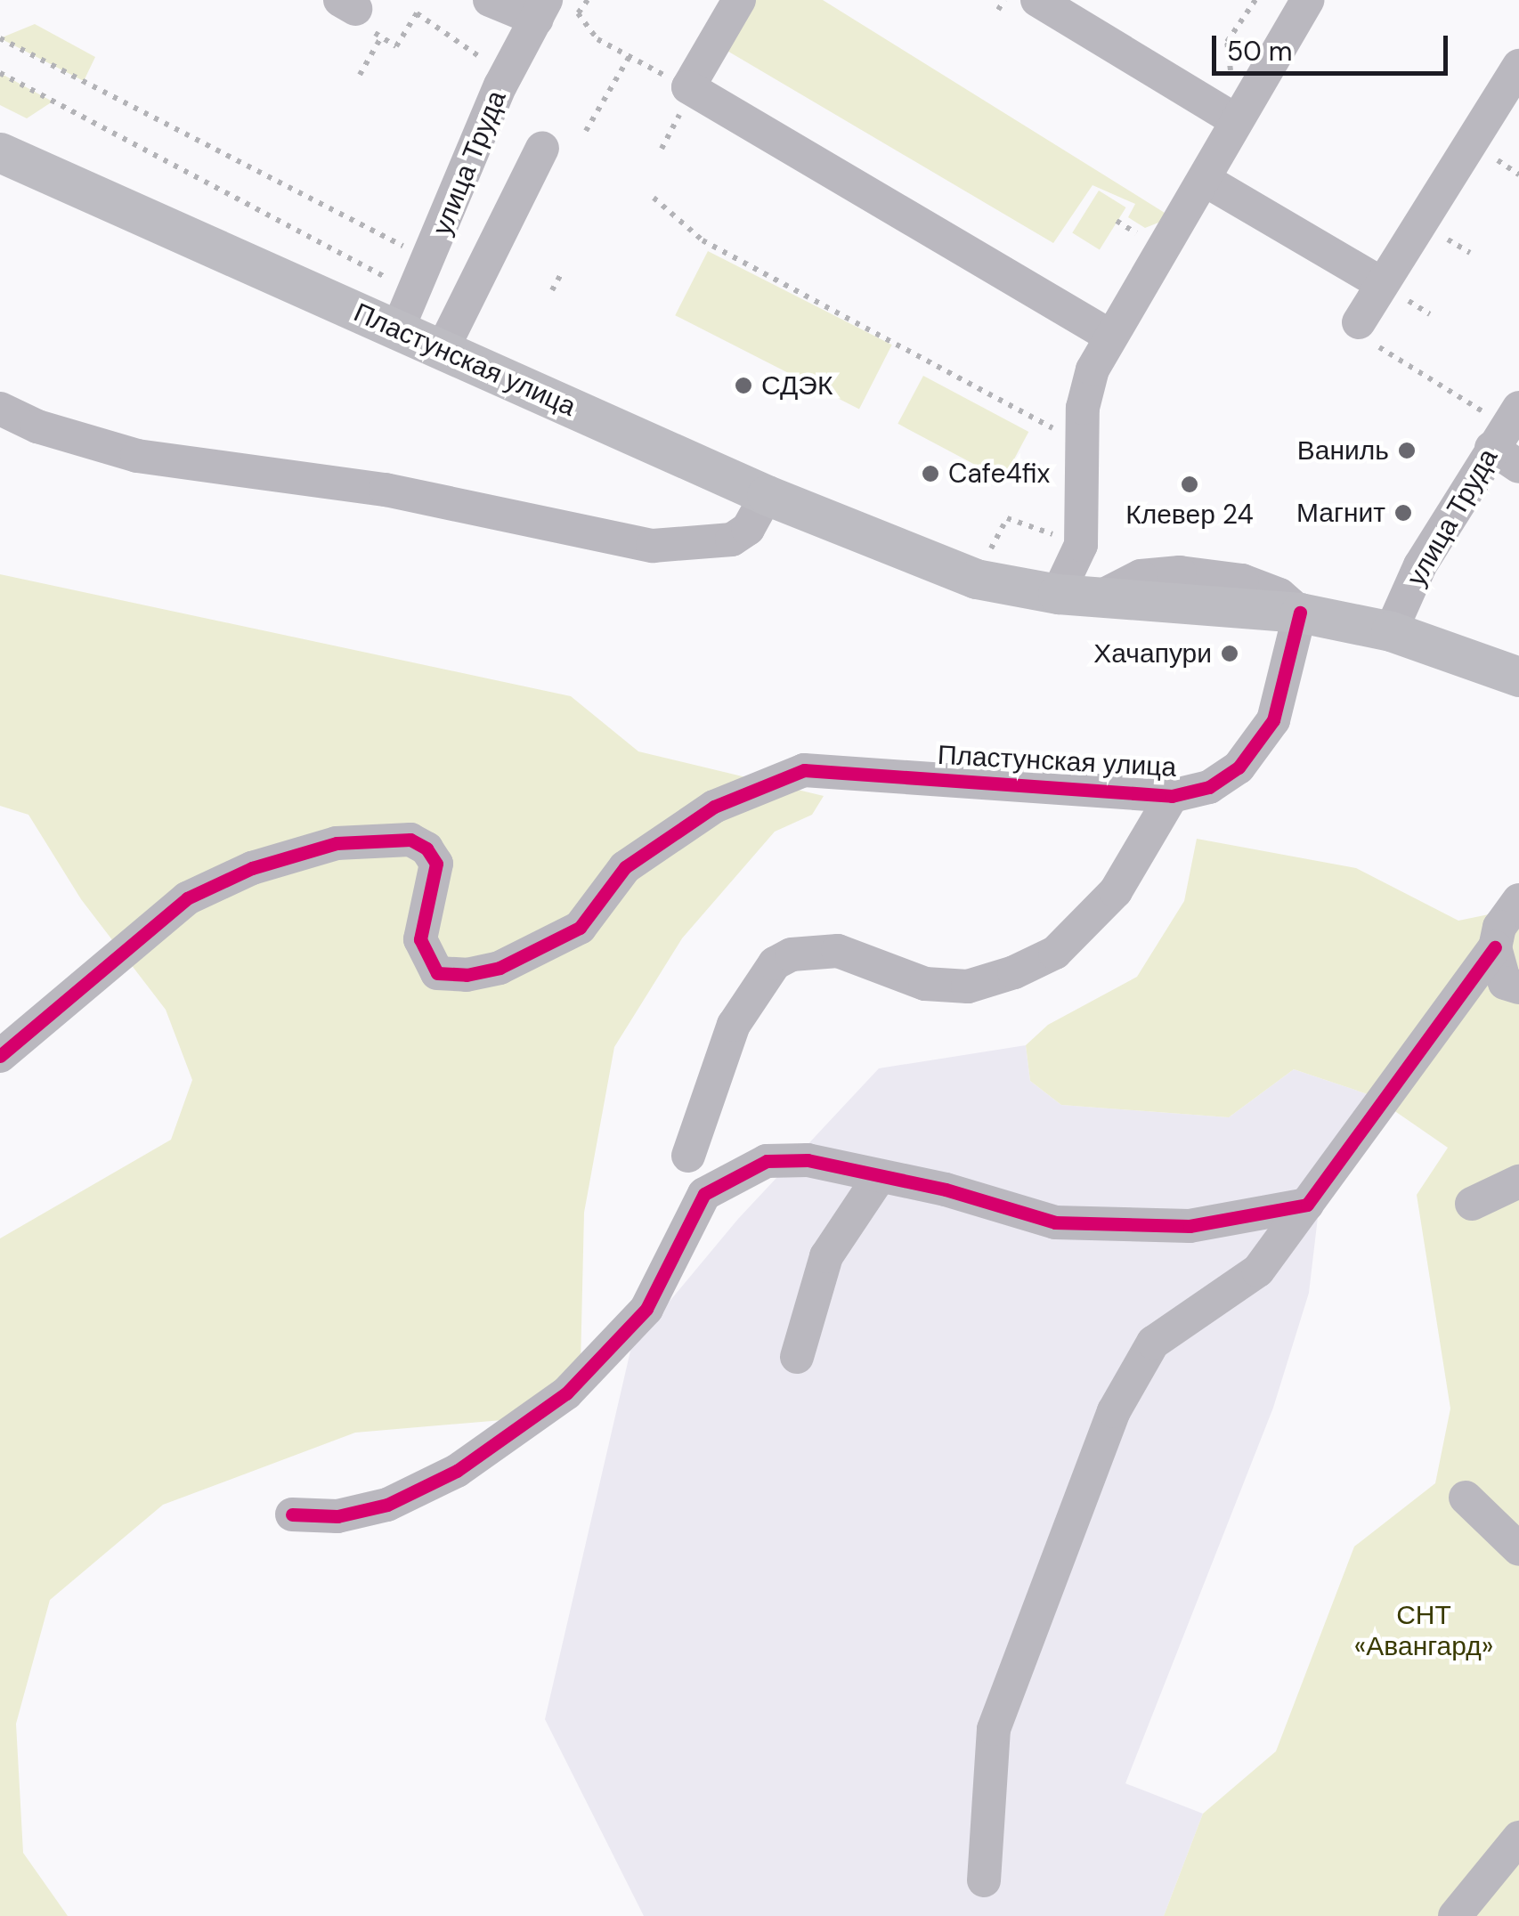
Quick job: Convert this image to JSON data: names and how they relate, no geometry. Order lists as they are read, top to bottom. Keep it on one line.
{"streets":{"main road":["Пластунская улица"],"street":["улица Труда"]},"crossings":[["улица Труда","Пластунская улица"]],"parks":["СНТ «Авангард»"],"places":["СДЭК","Ваниль","Cafe4fix","Клевер 24","Магнит","Хачапури"],"scale_bar":"50 m"}
